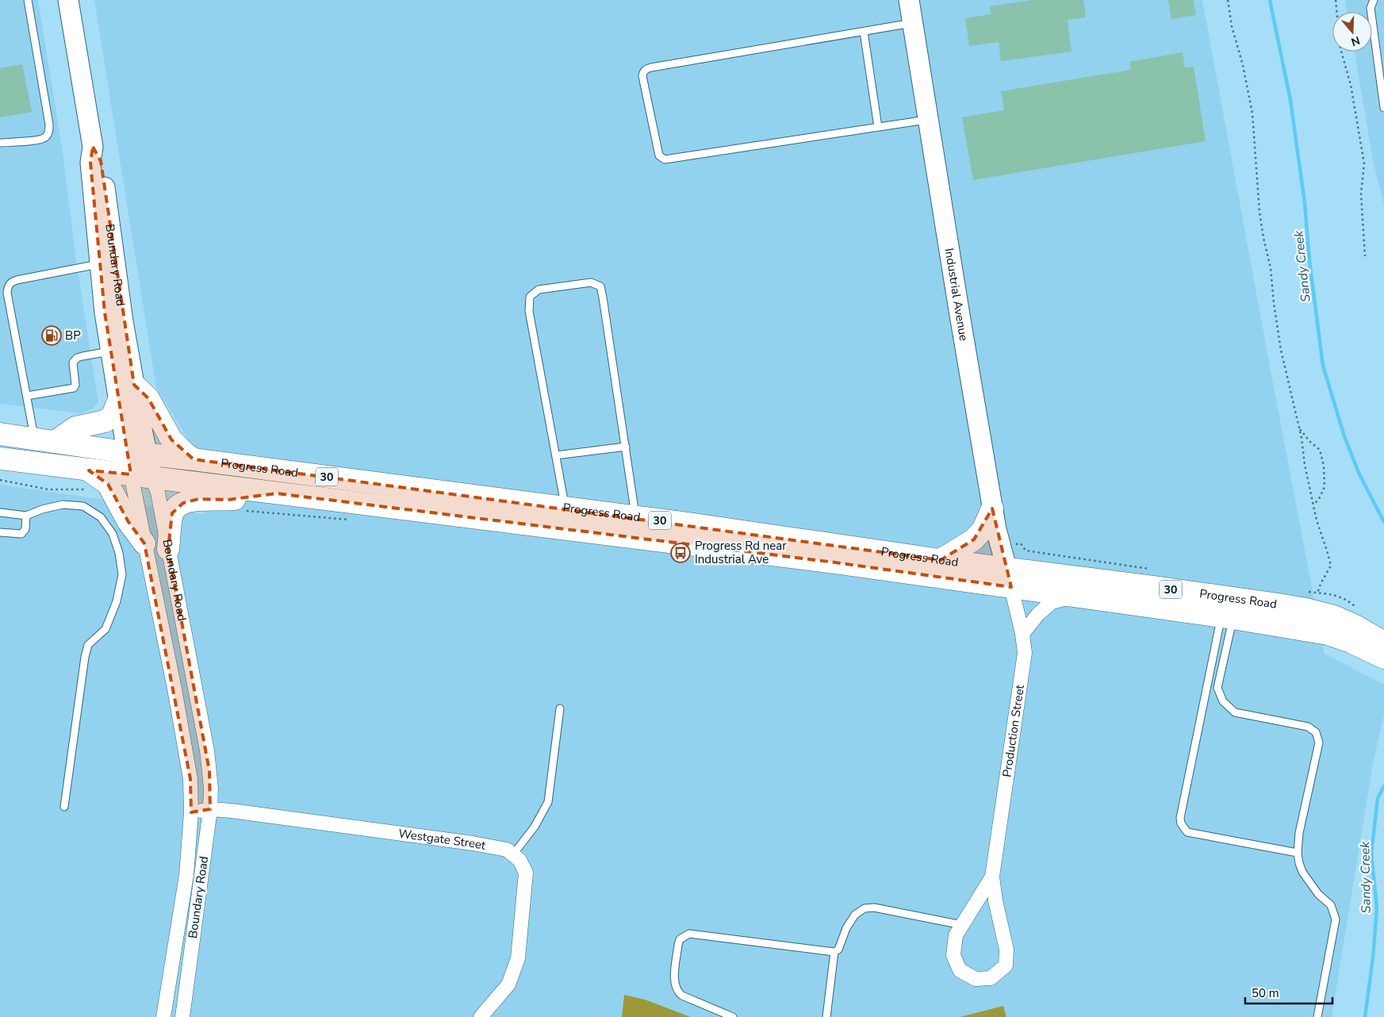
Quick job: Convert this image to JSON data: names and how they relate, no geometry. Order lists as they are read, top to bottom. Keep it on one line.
{"streets":{"main road":["Boundary Road","Industrial Avenue","Progress Road","30"],"street":["Production Street","Westgate Street"]},"crossings":[["Boundary Road","Progress Road"],["Boundary Road","Westgate Street"],["Industrial Avenue","Progress Road"],["Industrial Avenue","Production Street"],["Progress Road","Production Street"]],"water":["Sandy Creek"],"places":{"fuel station":["BP"],"bus stop":["Progress Rd near Industrial Ave"]},"scale_bar":"50 m","north":"bottom"}
